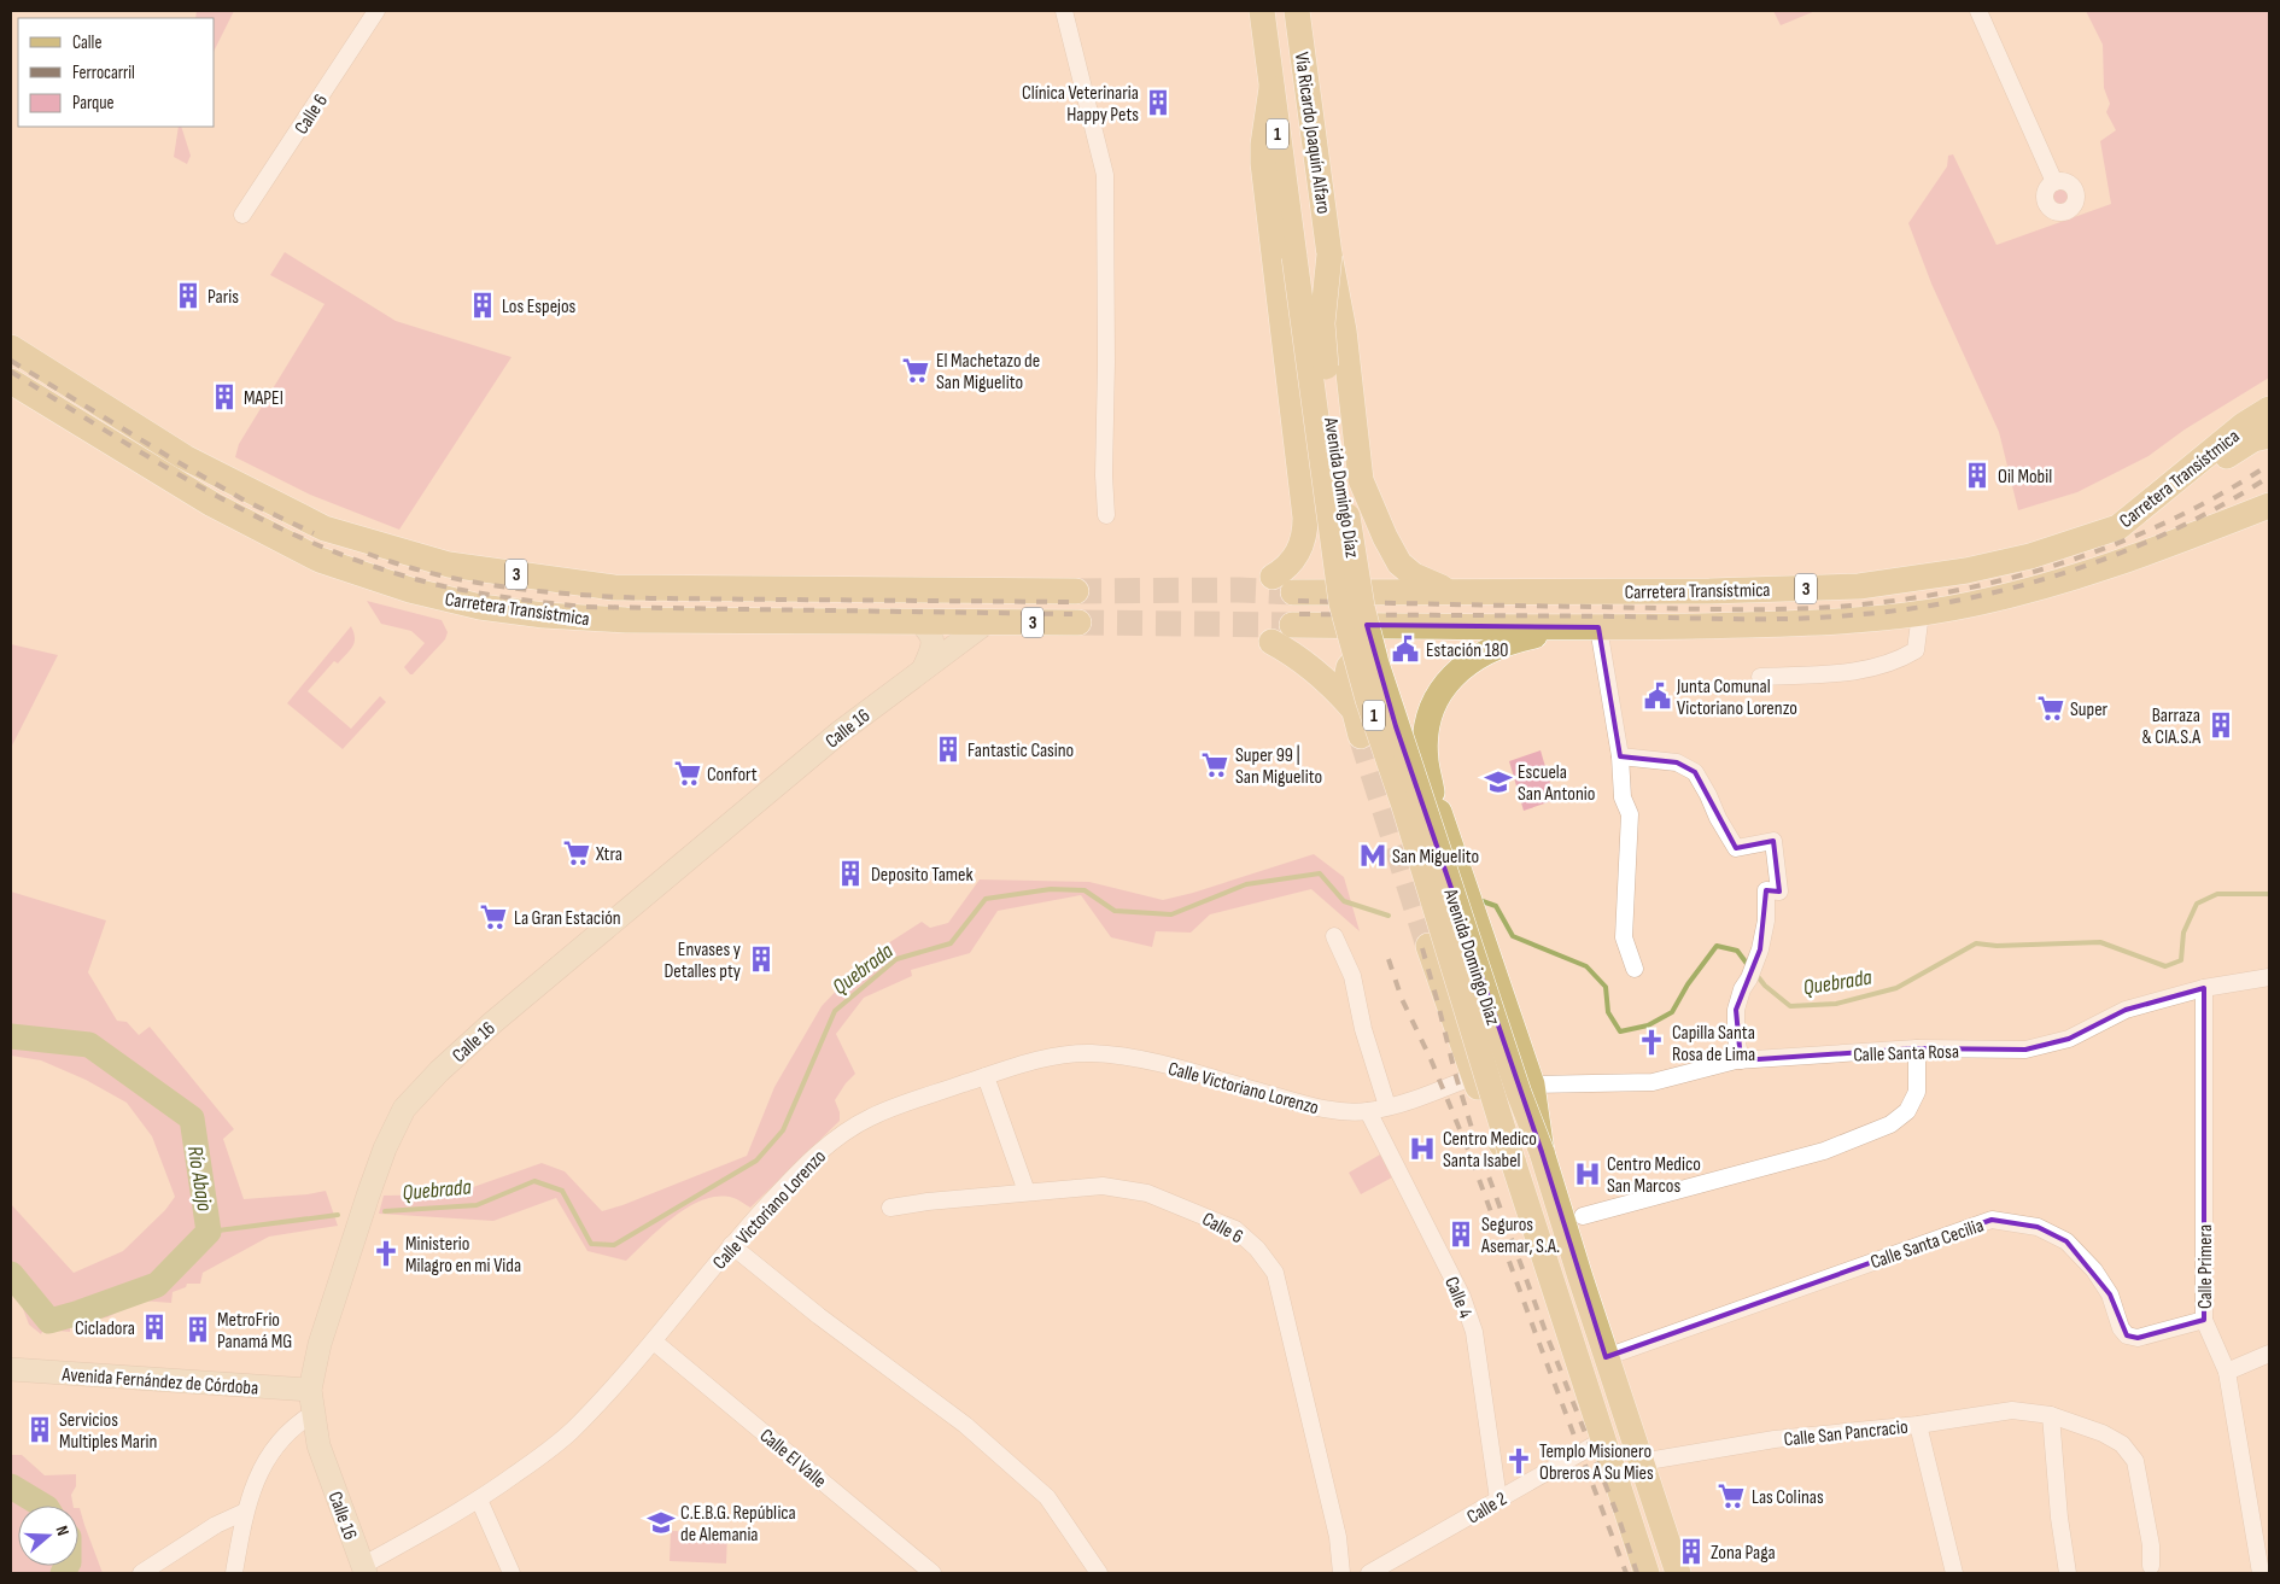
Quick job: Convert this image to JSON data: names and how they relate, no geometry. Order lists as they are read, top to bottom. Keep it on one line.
{"streets":{"main road":["Vía Ricardo Joaquín Alfaro","1","Carretera Transístmica","Avenida Domingo Díaz","3","Calle 16","Avenida Fernández de Córdoba"],"street":["Calle 6","Calle Santa Rosa","Calle Victoriano Lorenzo","Calle Santa Cecilia","Calle Primera","Calle 4","Calle San Pancracio","Calle El Valle","Calle 2"]},"crossings":[["Vía Ricardo Joaquín Alfaro","Avenida Domingo Díaz"],["Carretera Transístmica","Calle 16"],["Avenida Domingo Díaz","Calle Santa Cecilia"],["Avenida Domingo Díaz","Calle San Pancracio"],["Avenida Domingo Díaz","Calle 2"],["Calle 16","Calle Victoriano Lorenzo"],["Calle 16","Avenida Fernández de Córdoba"],["Calle Santa Rosa","Calle Primera"],["Calle Victoriano Lorenzo","Calle 4"],["Calle Victoriano Lorenzo","Calle El Valle"],["Calle Santa Cecilia","Calle Primera"],["Calle 4","Calle 2"]],"water":["Quebrada","Río Abajo"],"places":{"building":["Clínica Veterinaria Happy Pets","Paris","Los Espejos","MAPEI","Oil Mobil","Barraza & CIA.S.A","Fantastic Casino","Deposito Tamek","Envases y Detalles pty","Seguros Asemar, S.A.","Cicladora","MetroFrio Panamá MG","Servicios Multiples Marin","Zona Paga"],"supermarket":["El Machetazo de San Miguelito","Super","Super 99 | San Miguelito","Confort","Xtra","La Gran Estación","Las Colinas"],"public building":["Estación 180","Junta Comunal Victoriano Lorenzo"],"school or university":["Escuela San Antonio","C.E.B.G. República de Alemania"],"metro station":["San Miguelito"],"church":["Capilla Santa Rosa de Lima","Ministerio Milagro en mi Vida","Templo Misionero Obreros A Su Mies"],"hospital":["Centro Medico Santa Isabel","Centro Medico San Marcos"]},"legend":["Calle","Ferrocarril","Parque"],"north":"right"}
